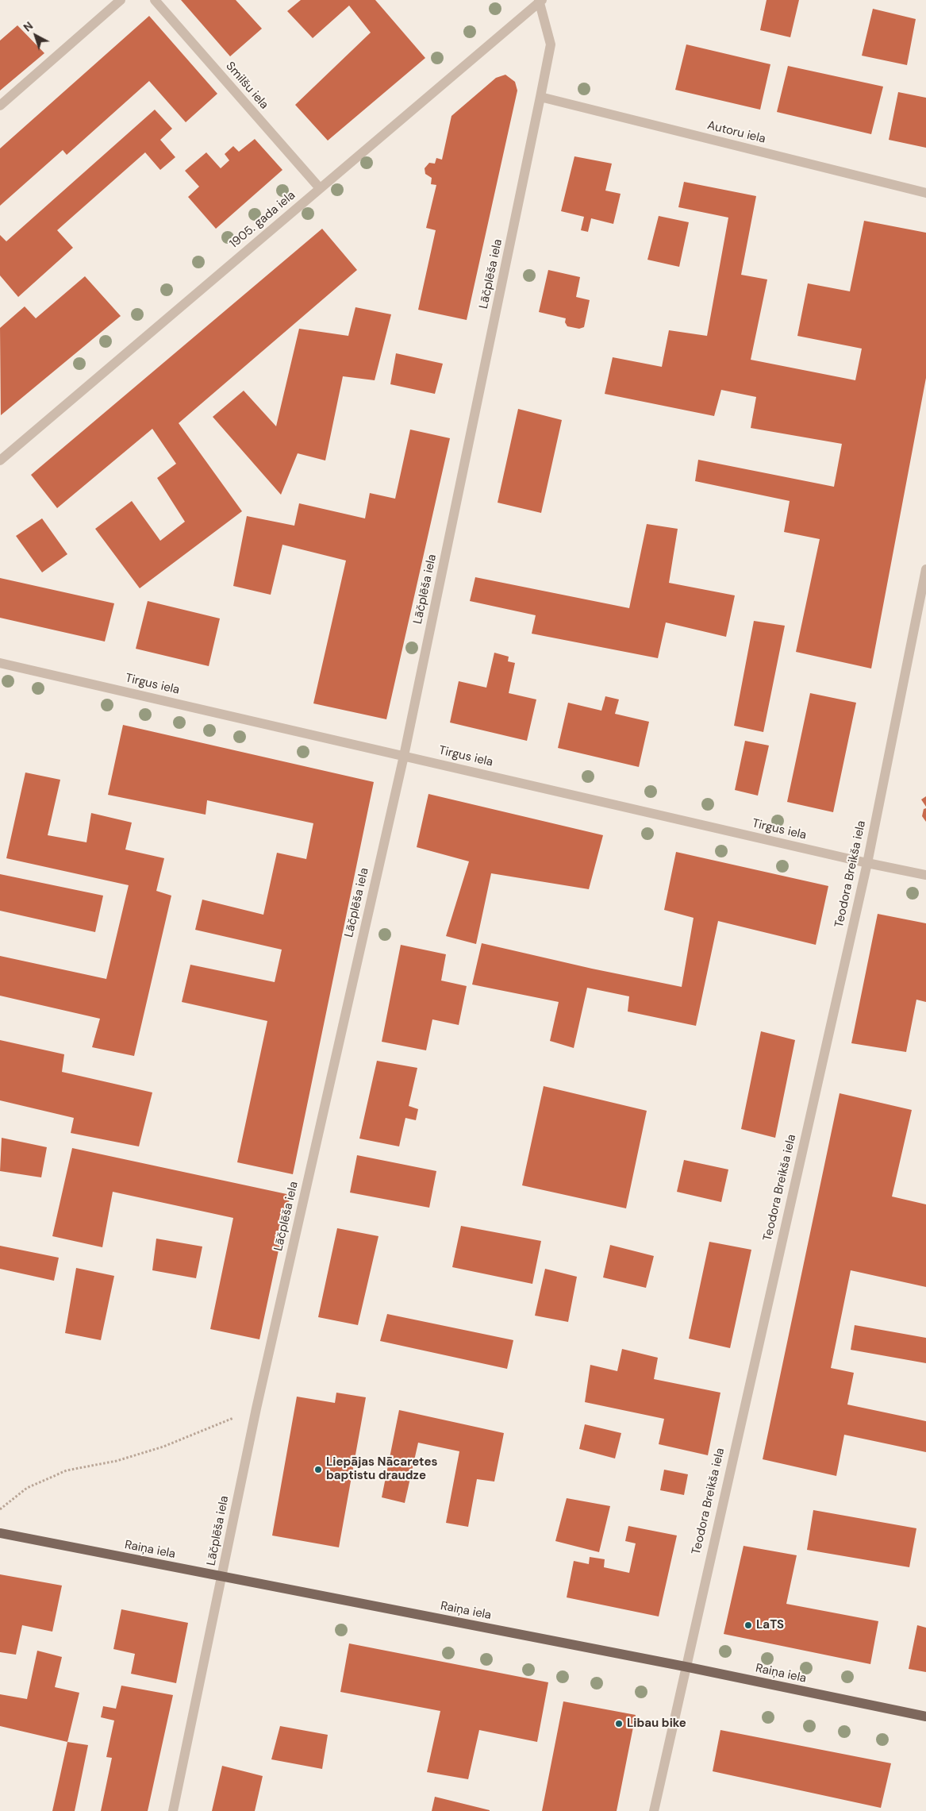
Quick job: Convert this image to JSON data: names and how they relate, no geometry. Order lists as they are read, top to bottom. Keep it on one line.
{"streets":{"main road":["Raiņa iela"],"street":["Smilšu iela","Autoru iela","1905. gada iela","Lāčplēša iela","Tirgus iela","Teodora Breikša iela"]},"crossings":[["Smilšu iela","1905. gada iela"],["Autoru iela","Lāčplēša iela"],["1905. gada iela","Lāčplēša iela"],["Lāčplēša iela","Tirgus iela"],["Lāčplēša iela","Raiņa iela"],["Tirgus iela","Teodora Breikša iela"],["Teodora Breikša iela","Raiņa iela"]],"places":["Liepājas Nācaretes baptistu draudze","LaTS","Libau bike"],"north":"top left"}
